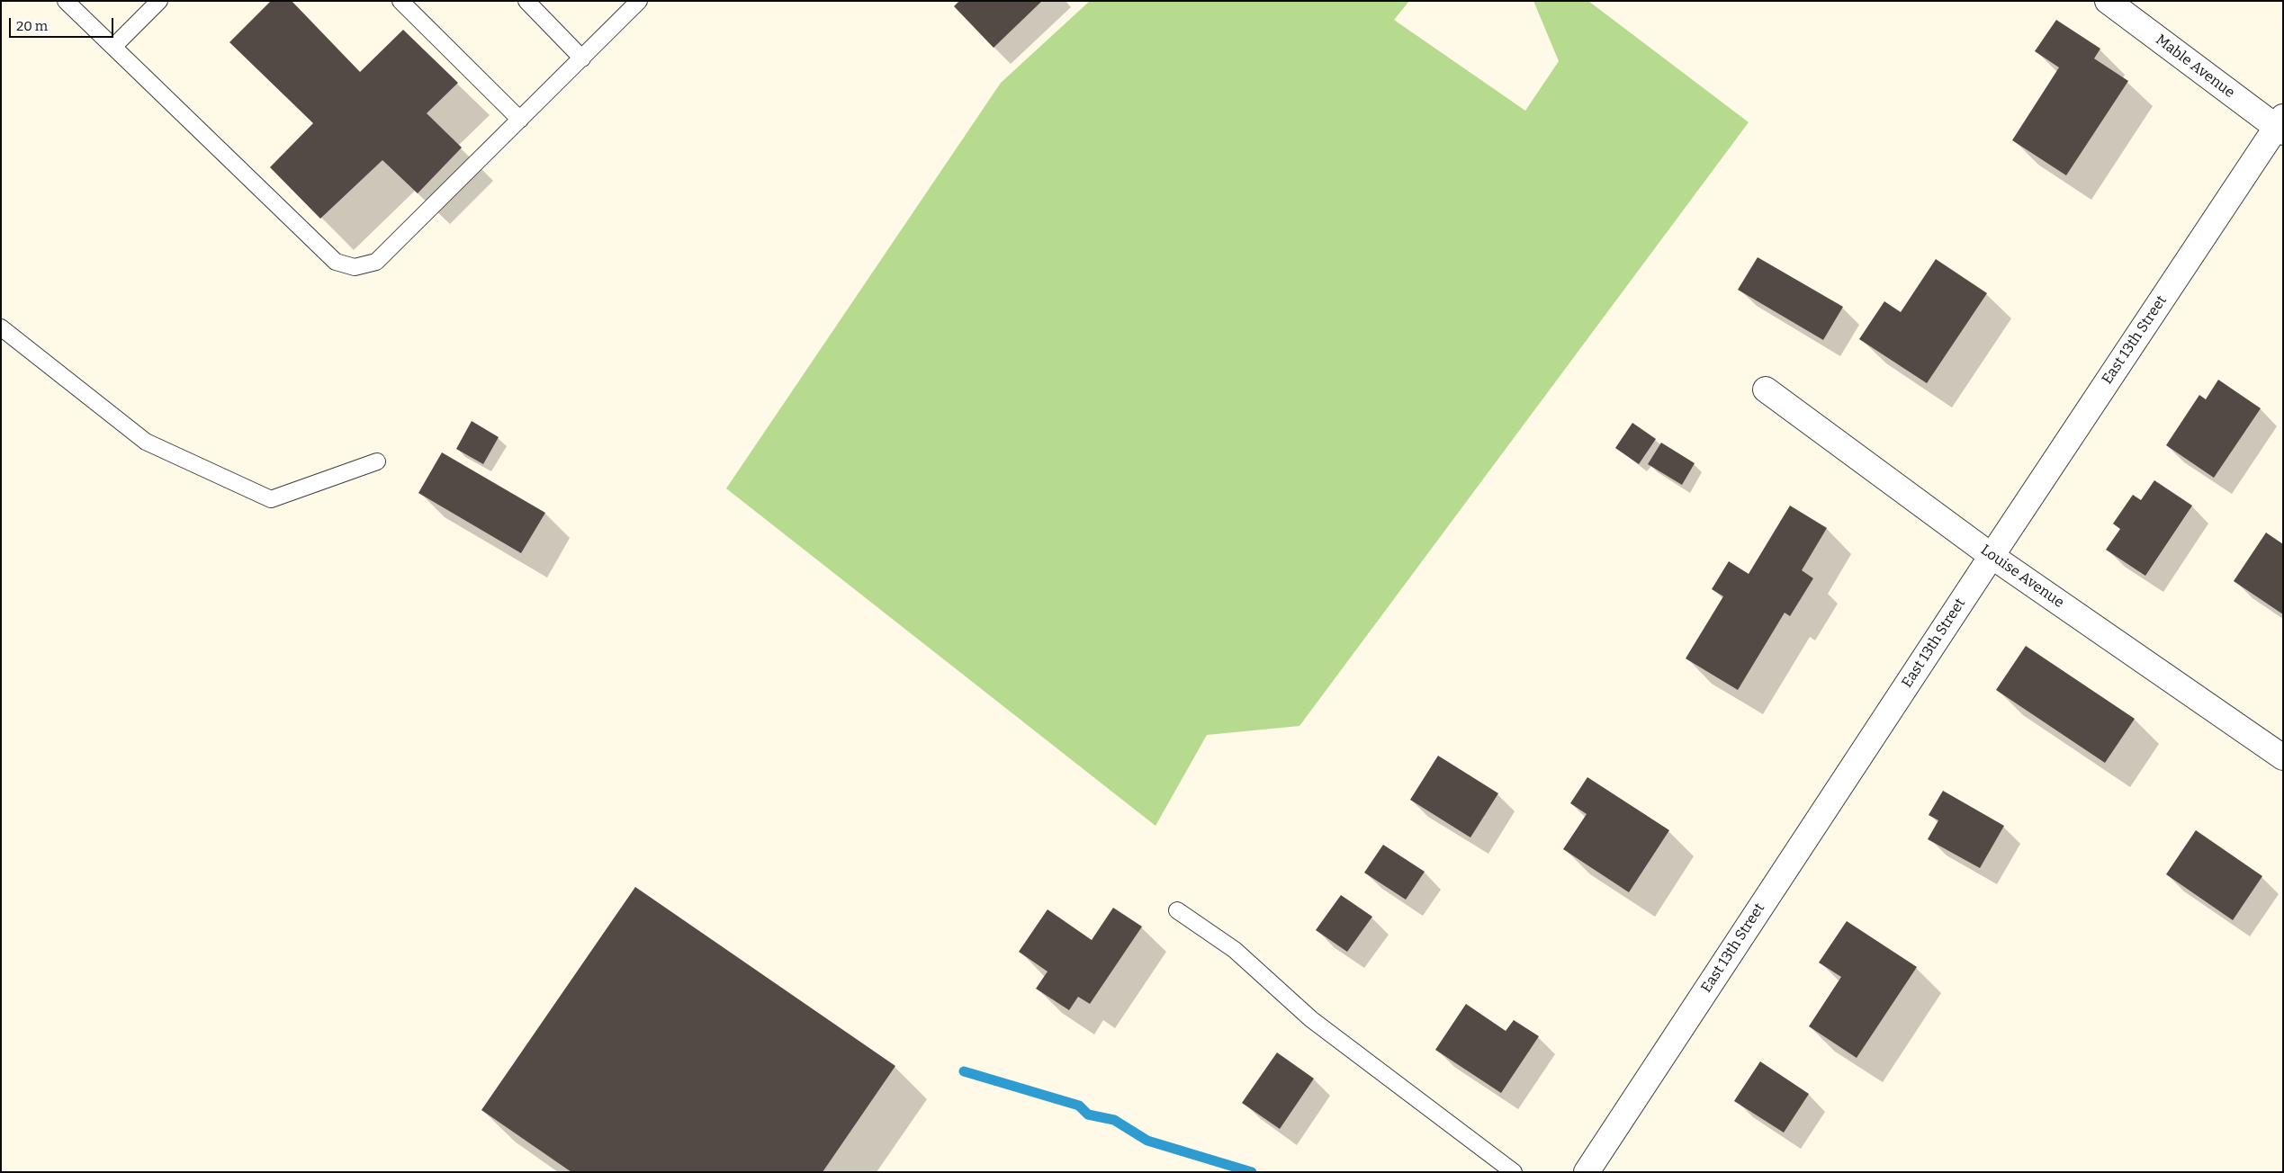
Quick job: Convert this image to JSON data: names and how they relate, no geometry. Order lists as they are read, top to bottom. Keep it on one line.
{"streets":{"street":["Mable Avenue","East 13th Street","Louise Avenue"]},"crossings":[["Mable Avenue","East 13th Street"],["East 13th Street","Louise Avenue"]],"scale_bar":"20 m"}
